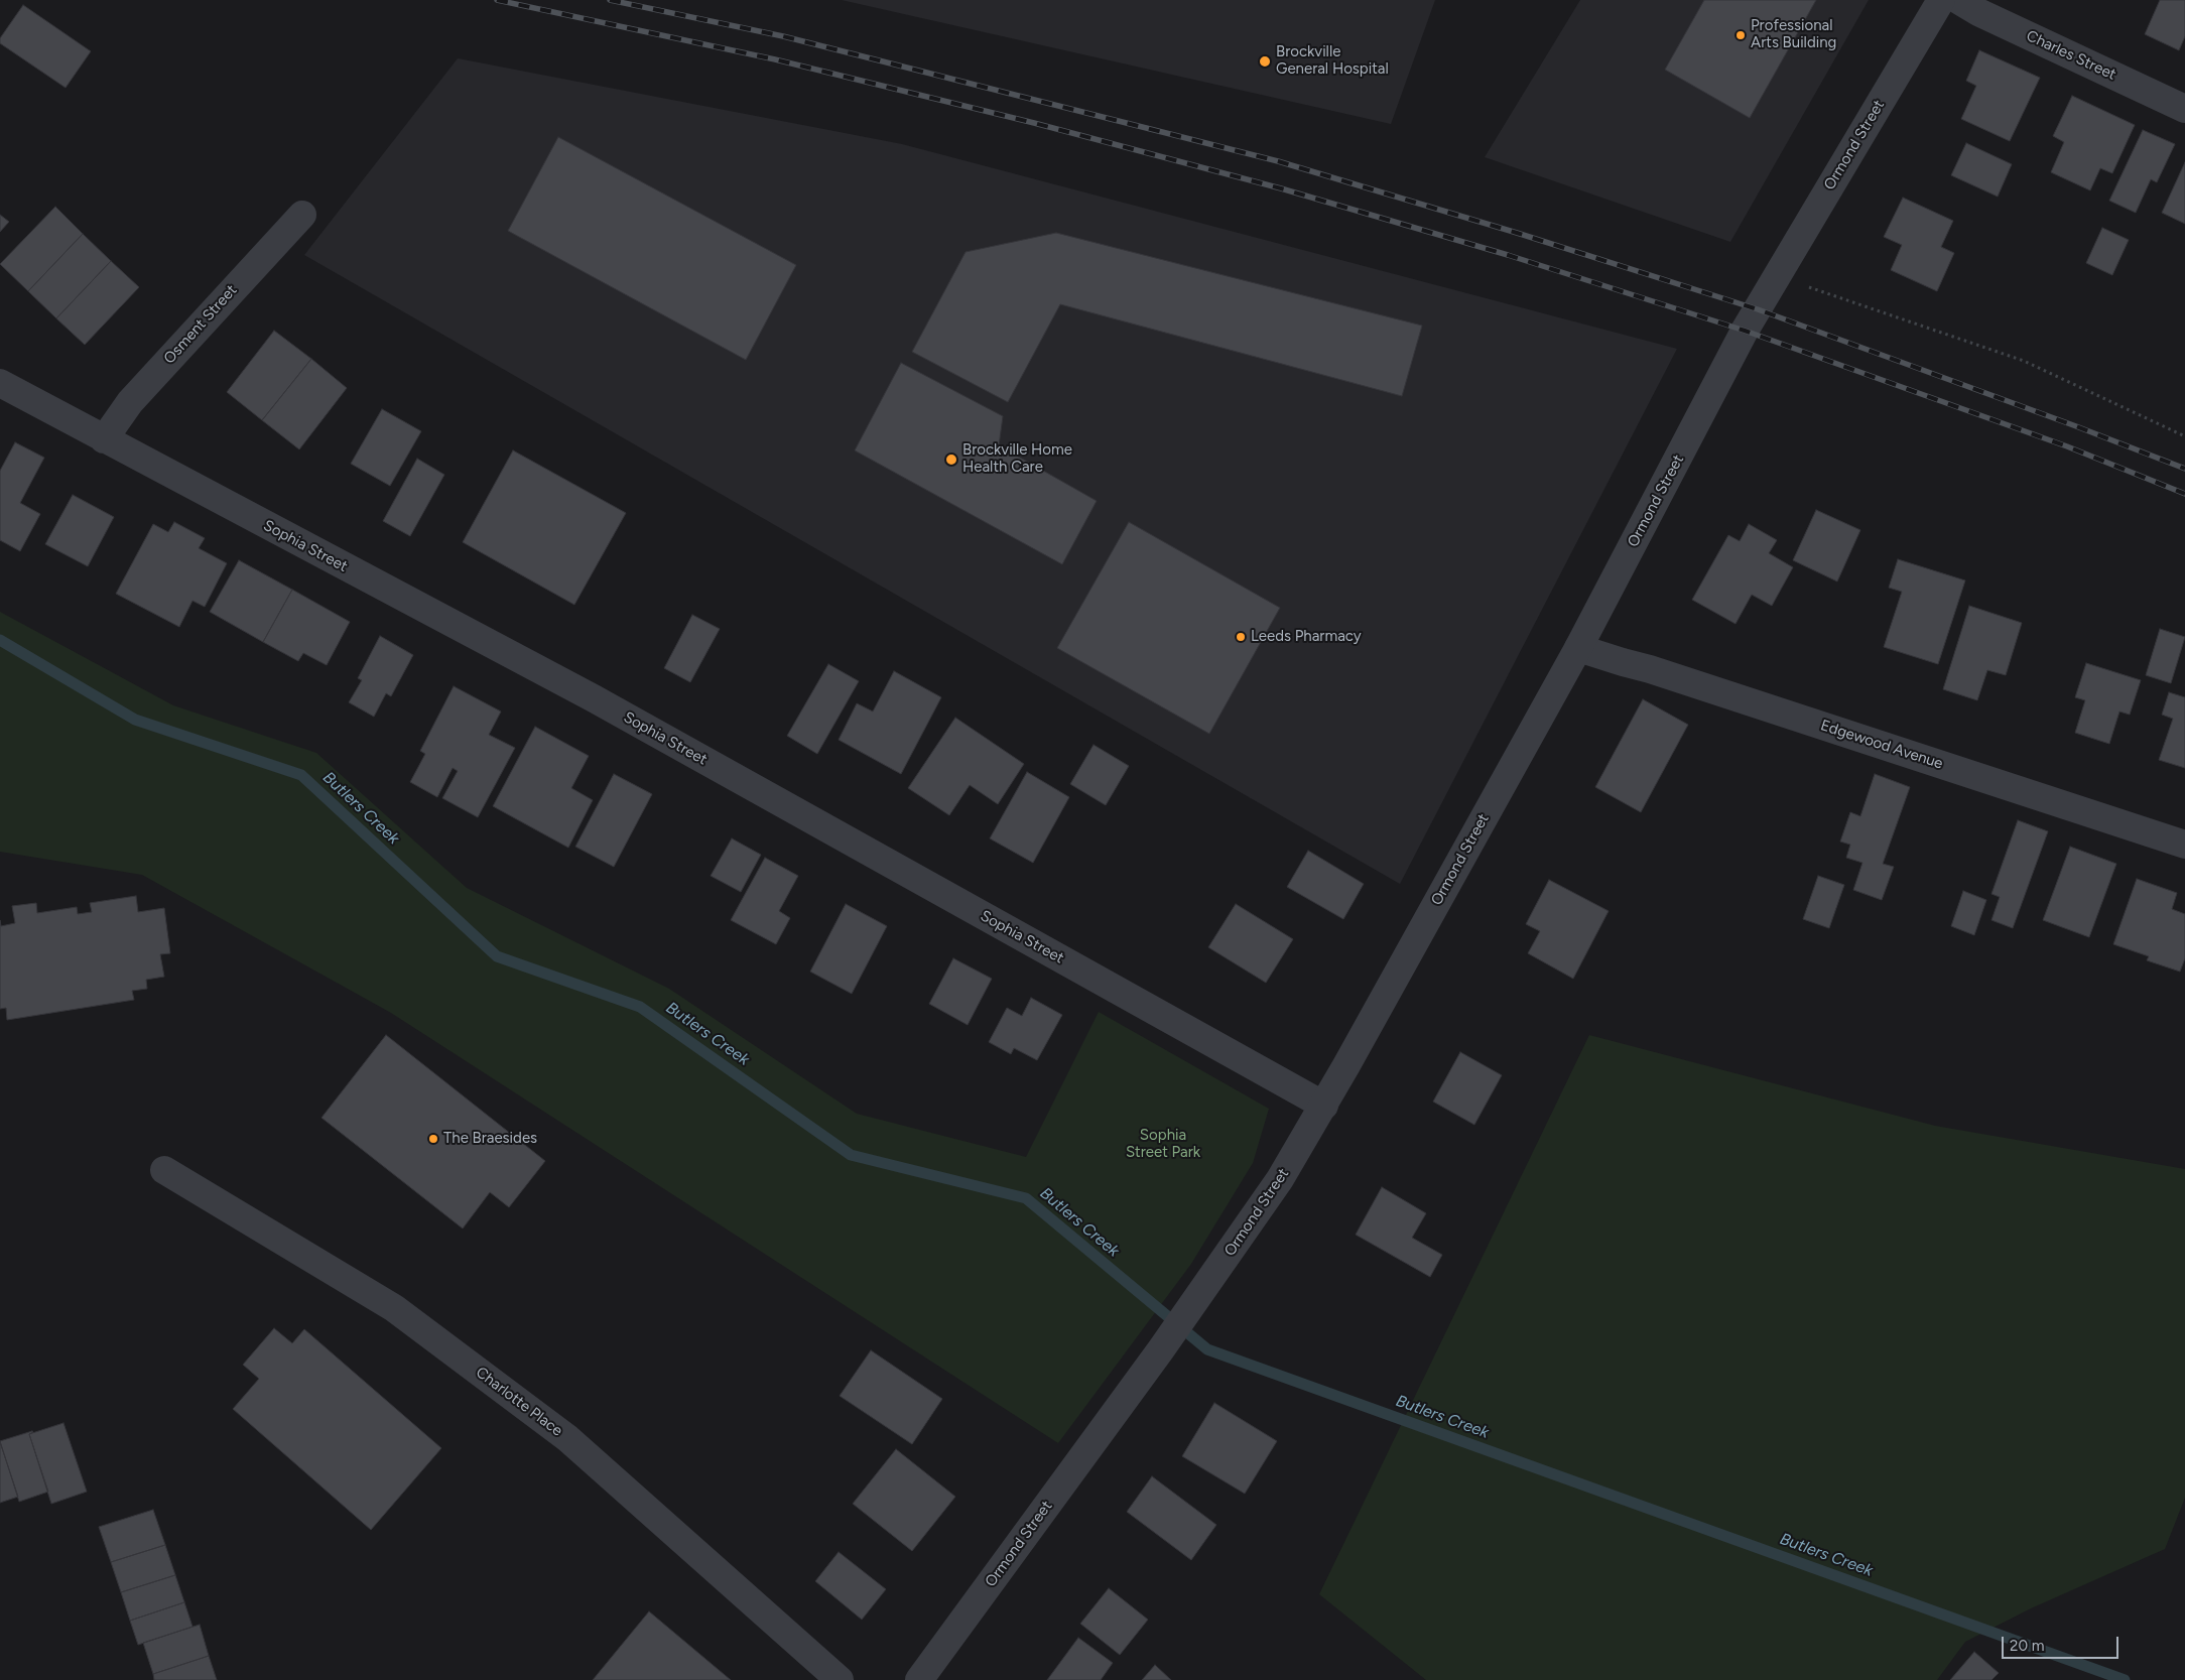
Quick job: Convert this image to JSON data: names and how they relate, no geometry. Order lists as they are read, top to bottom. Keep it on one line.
{"streets":{"street":["Charles Street","Ormond Street","Osment Street","Sophia Street","Edgewood Avenue","Charlotte Place"]},"crossings":[["Ormond Street","Sophia Street"],["Ormond Street","Edgewood Avenue"],["Osment Street","Sophia Street"]],"water":["Butlers Creek"],"parks":["Sophia Street Park"],"places":["Professional Arts Building","Brockville General Hospital","Brockville Home Health Care","Leeds Pharmacy","The Braesides"],"scale_bar":"20 m"}
